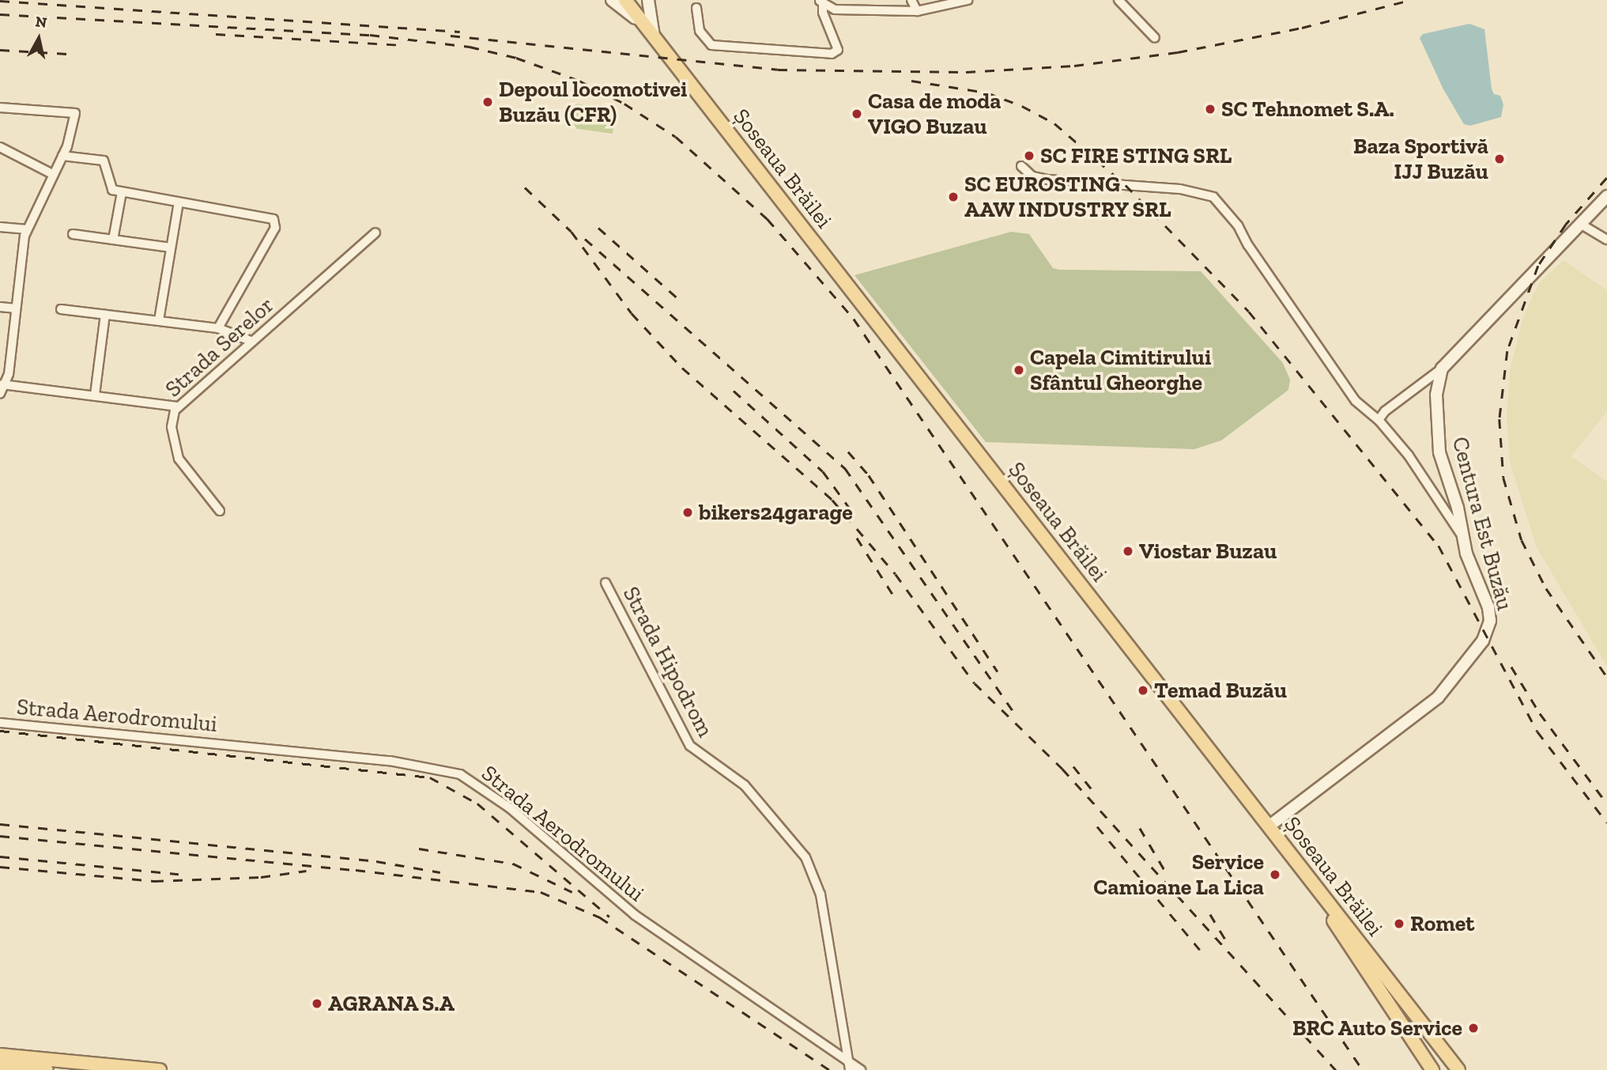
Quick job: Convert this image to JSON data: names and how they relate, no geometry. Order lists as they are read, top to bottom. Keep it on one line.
{"streets":{"main road":["Șoseaua Brăilei","Centura Est Buzău"],"street":["Strada Serelor","Strada Hipodrom","Strada Aerodromului"]},"crossings":[["Șoseaua Brăilei","Centura Est Buzău"],["Strada Hipodrom","Strada Aerodromului"]],"places":["Depoul locomotivei Buzău (CFR)","SC Tehnomet S.A.","Casa de moda VIGO Buzau","SC FIRE STING SRL","Baza Sportivă IJJ Buzău","SC EUROSTING AAW INDUSTRY SRL","Capela Cimitirului Sfântul Gheorghe","bikers24garage","Viostar Buzau","Temad Buzău","Service Camioane La Lica","Romet","AGRANA S.A","BRC Auto Service"],"north":"top"}
